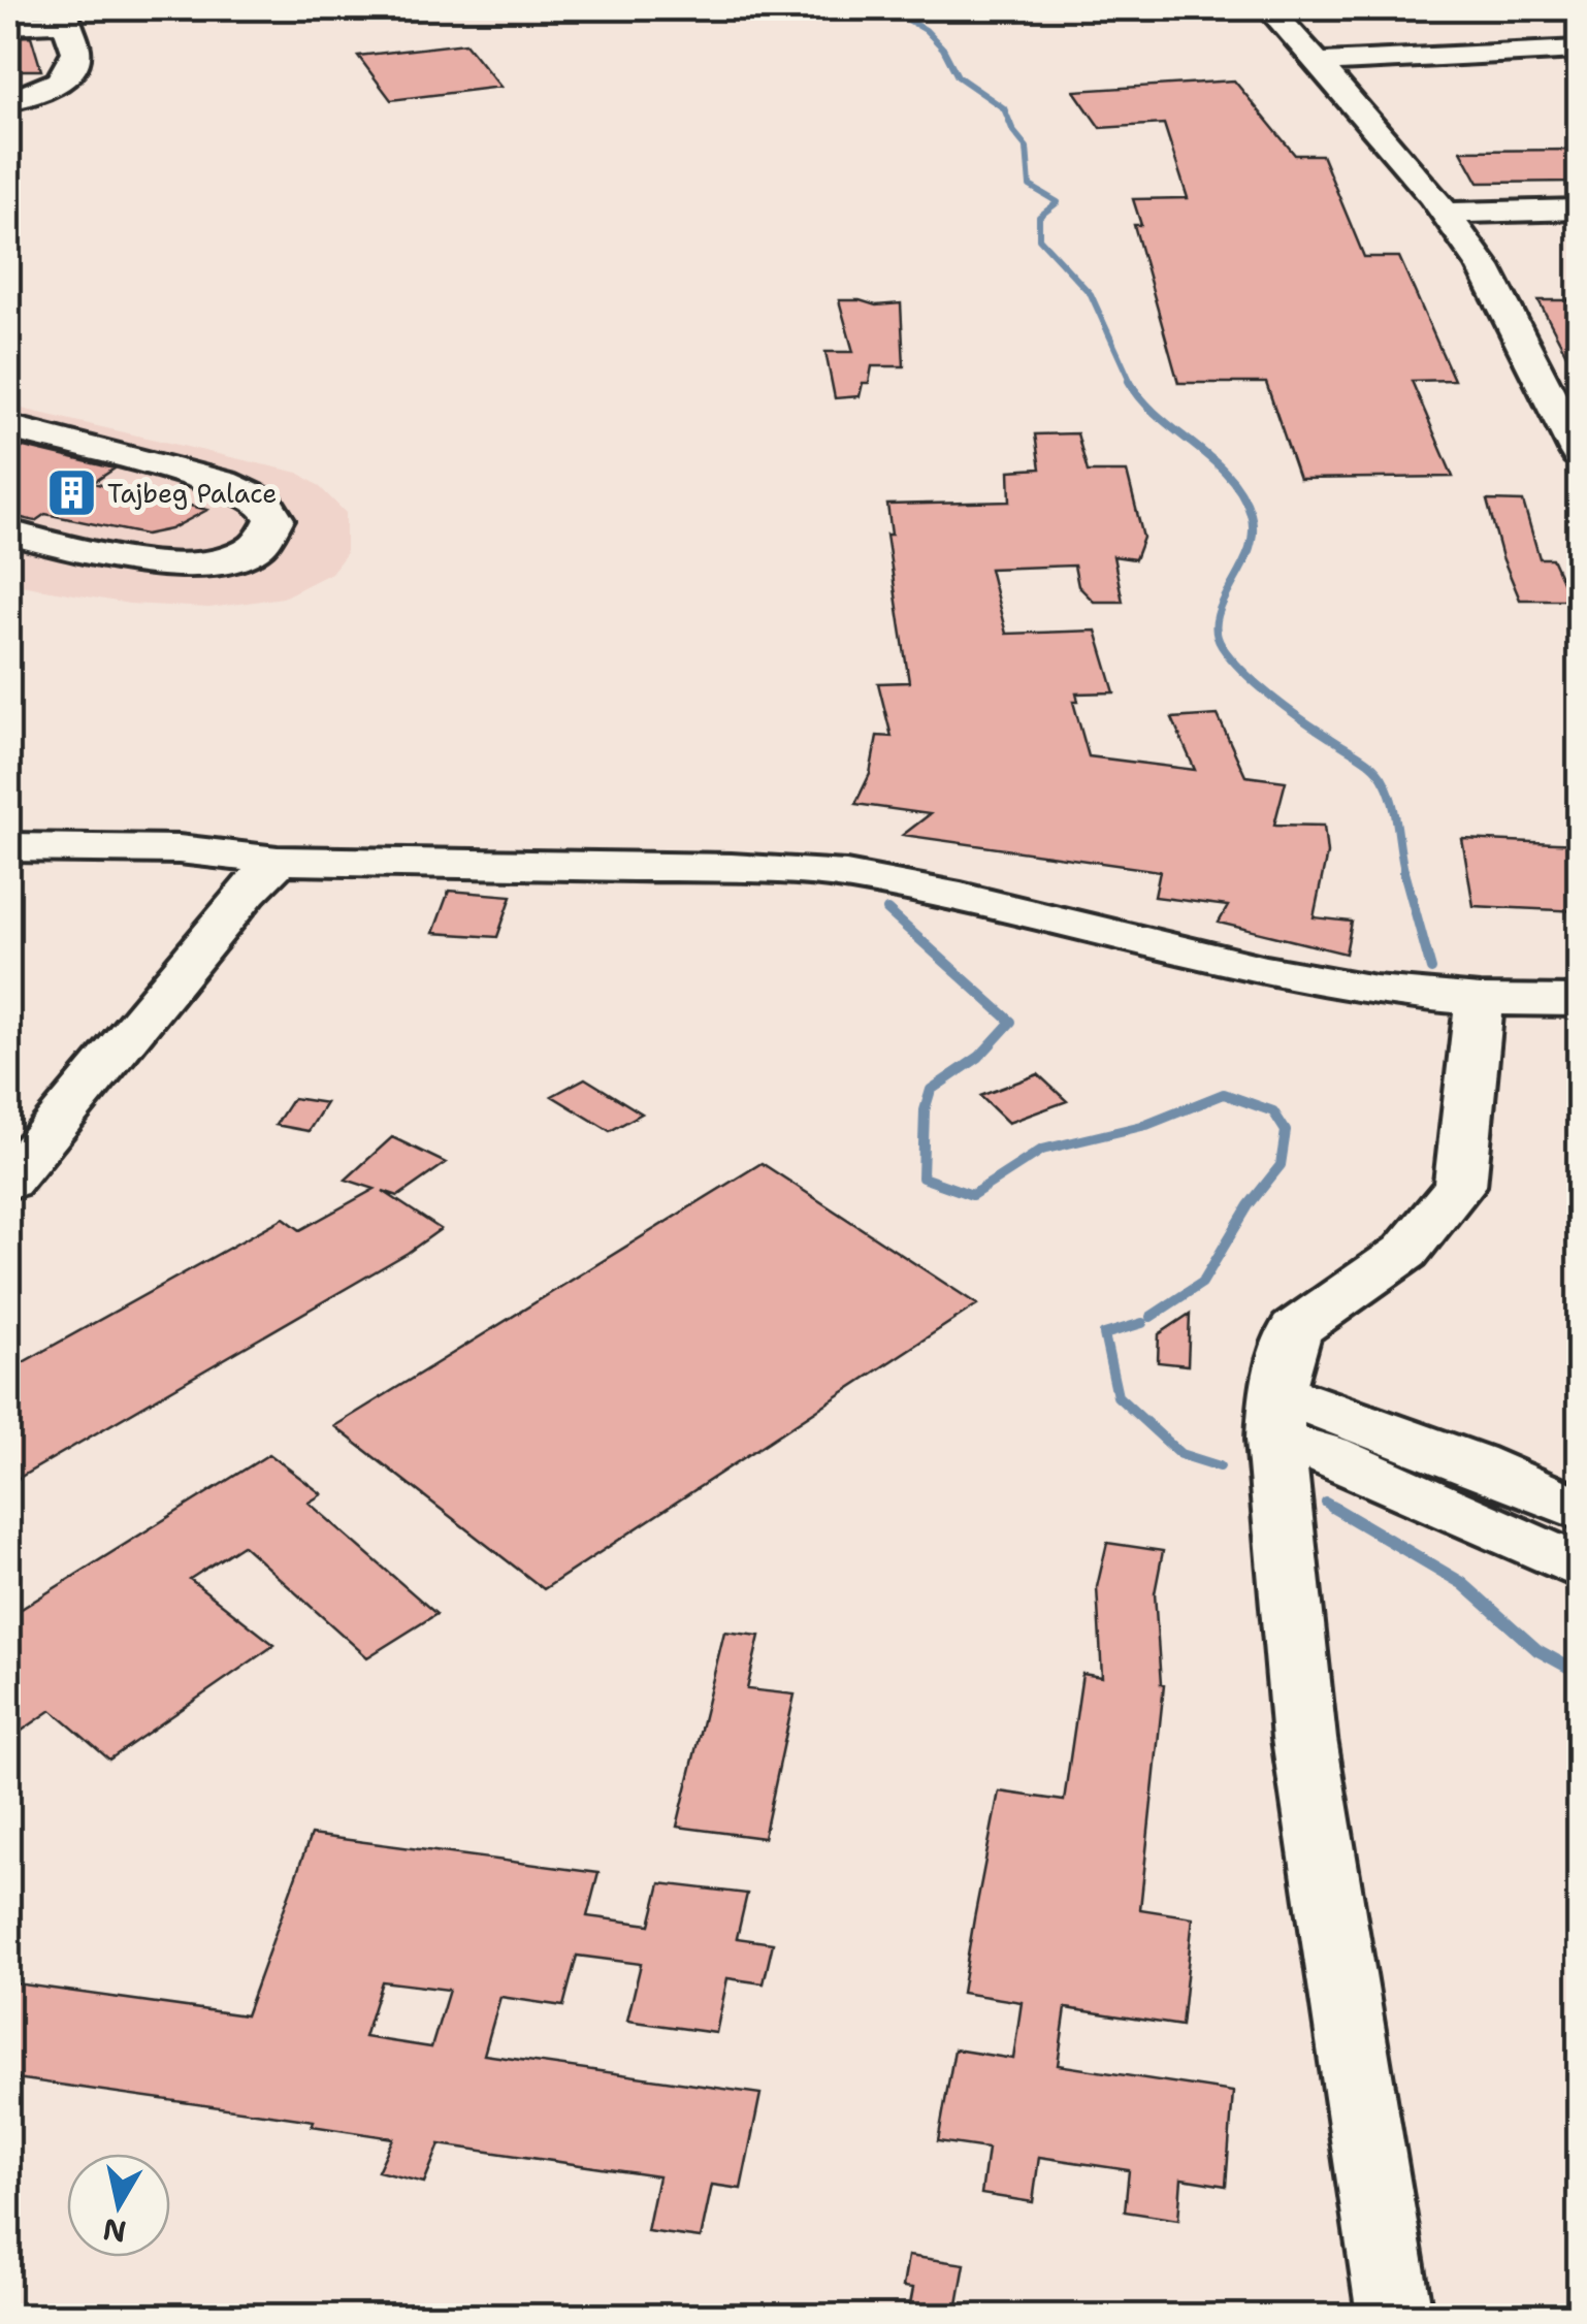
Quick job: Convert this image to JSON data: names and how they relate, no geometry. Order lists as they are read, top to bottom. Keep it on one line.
{"places":{"building":["Tajbeg Palace"]},"north":"bottom"}
